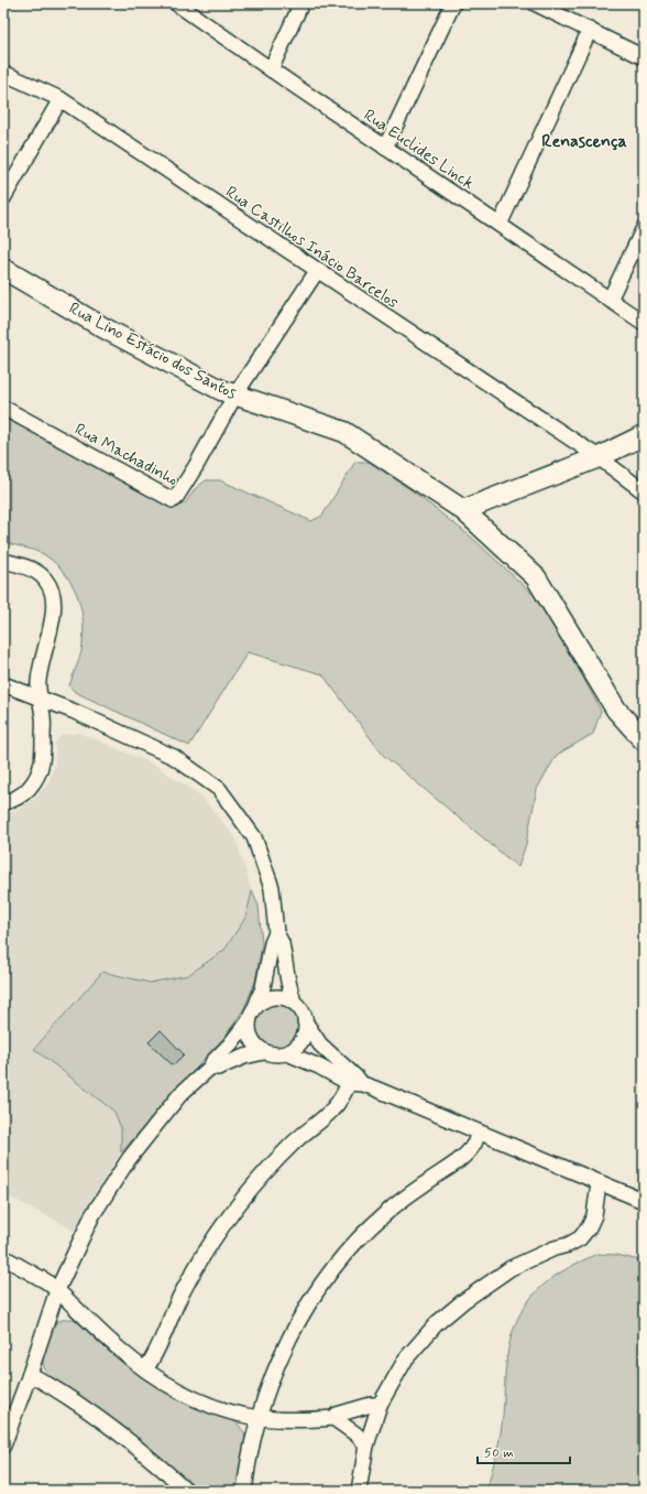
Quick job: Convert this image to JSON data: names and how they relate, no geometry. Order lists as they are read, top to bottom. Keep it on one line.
{"streets":{"main road":["Rua Lino Estácio dos Santos"],"street":["Rua Euclides Linck","Rua Castilhos Inácio Barcelos","Rua Machadinho"]},"crossings":[["Rua Lino Estácio dos Santos","Rua Machadinho"]],"districts":["Renascença"],"scale_bar":"50 m"}
